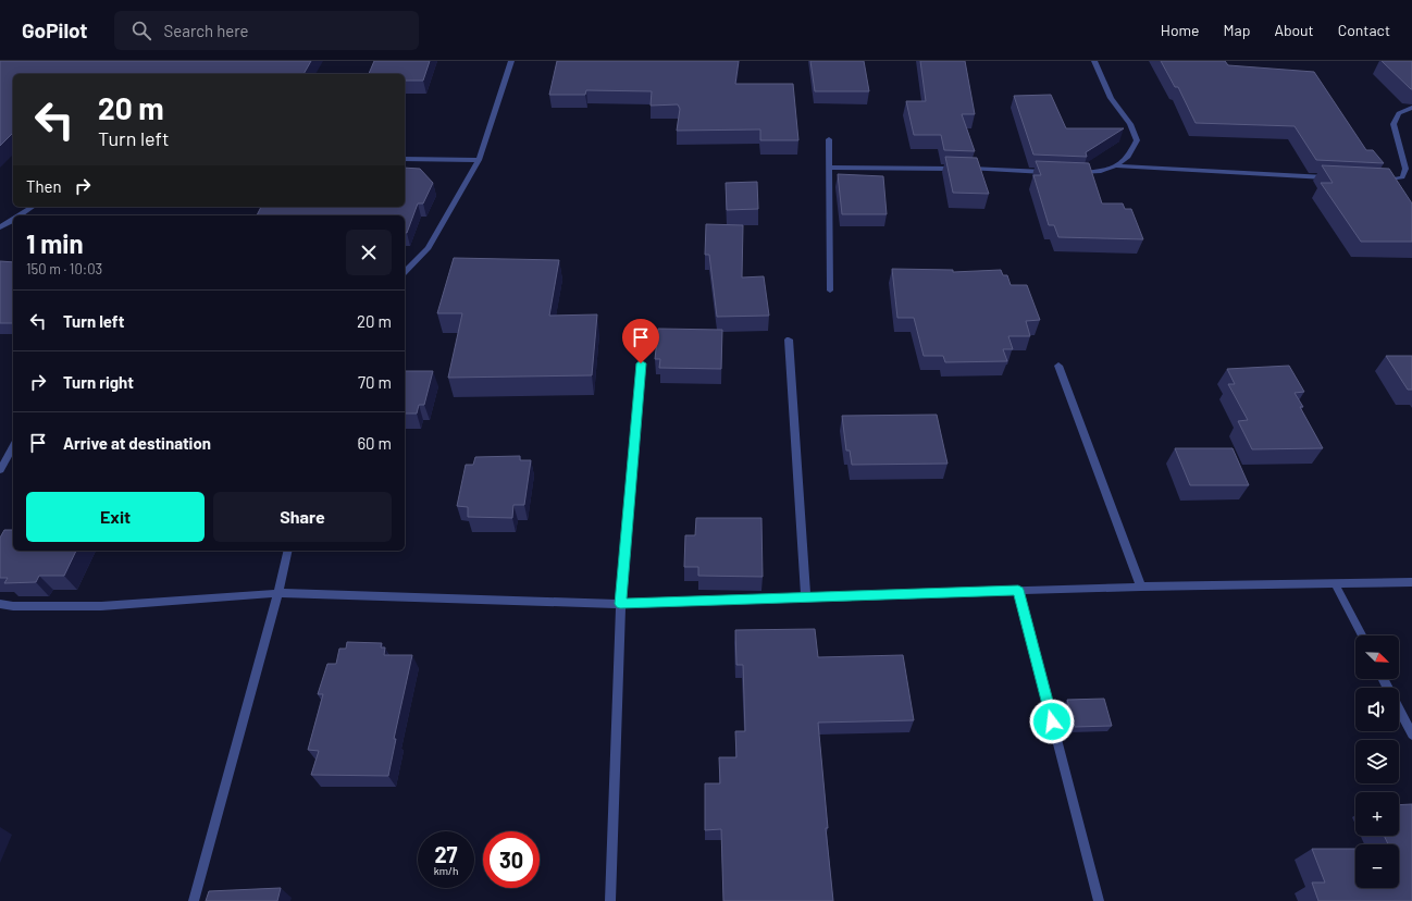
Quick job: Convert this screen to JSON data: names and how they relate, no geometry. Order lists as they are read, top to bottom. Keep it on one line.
{"north":"bottom right","page":{"header":"GoPilot","search":"Search here","nav":["Home","Map","About","Contact"],"turn":["20 m","Turn left"],"then":"Then","heading":["1 min","150 m · 10:03"],"list":[{"name":"Turn left","value":"20 m"},{"name":"Turn right","value":"70 m"},{"name":"Arrive at destination","value":"60 m"}],"buttons":["Exit","Share"],"map_buttons":["+","−"],"speed":"27 km/h","limit":"30"}}
